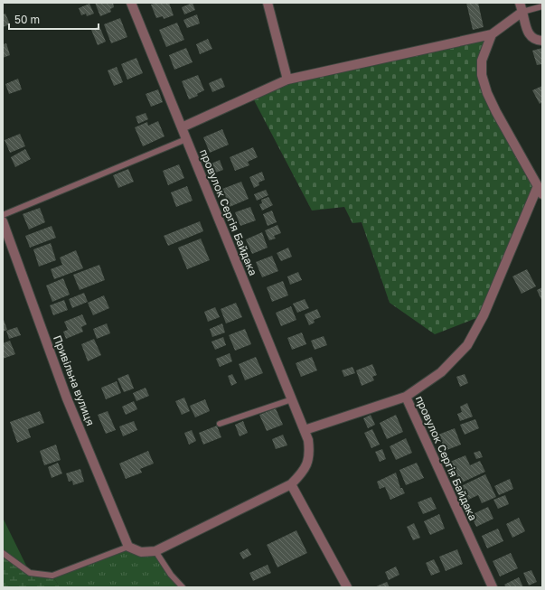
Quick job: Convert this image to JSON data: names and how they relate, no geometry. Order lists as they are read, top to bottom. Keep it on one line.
{"streets":{"street":["провулок Сергія Байдака","Привільна вулиця"]},"scale_bar":"50 m"}
